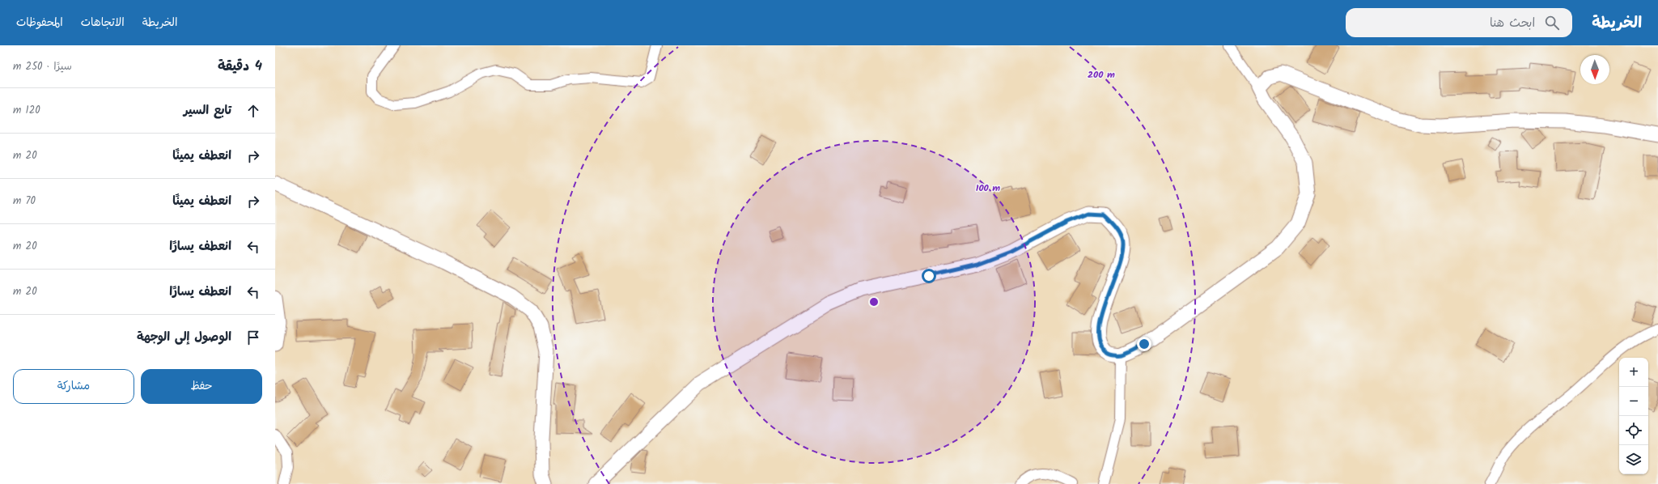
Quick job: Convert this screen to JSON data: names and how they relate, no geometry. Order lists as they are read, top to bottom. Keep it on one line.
{"north":"bottom","page":{"header":"الخريطة","search":"ابحث هنا","nav":["الخريطة","الاتجاهات","المحفوظات"],"heading":["4 دقيقة","سيرًا · 250 m"],"list":[["تابع السير","120 m"],["انعطف يمينًا","20 m"],["انعطف يمينًا","70 m"],["انعطف يسارًا","20 m"],["انعطف يسارًا","20 m"],"الوصول إلى الوجهة"],"map_buttons":["+","−"],"buttons":["حفظ","مشاركة"]},"rings":["200 m","100 m"]}
